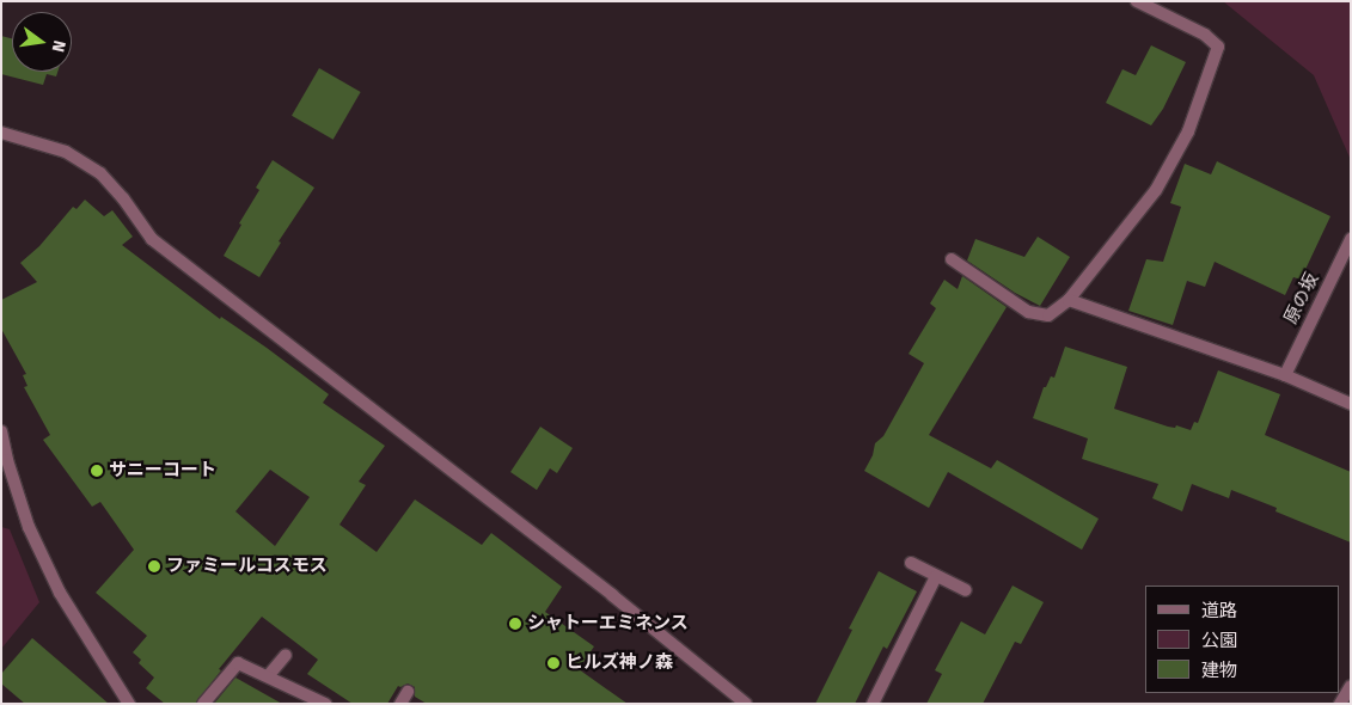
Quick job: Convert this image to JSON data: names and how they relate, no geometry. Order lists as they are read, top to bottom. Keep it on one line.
{"streets":{"street":["原の坂"]},"places":["サニーコート","ファミールコスモス","シャトーエミネンス","ヒルズ神ノ森"],"legend":["道路","公園","建物"],"north":"right"}
